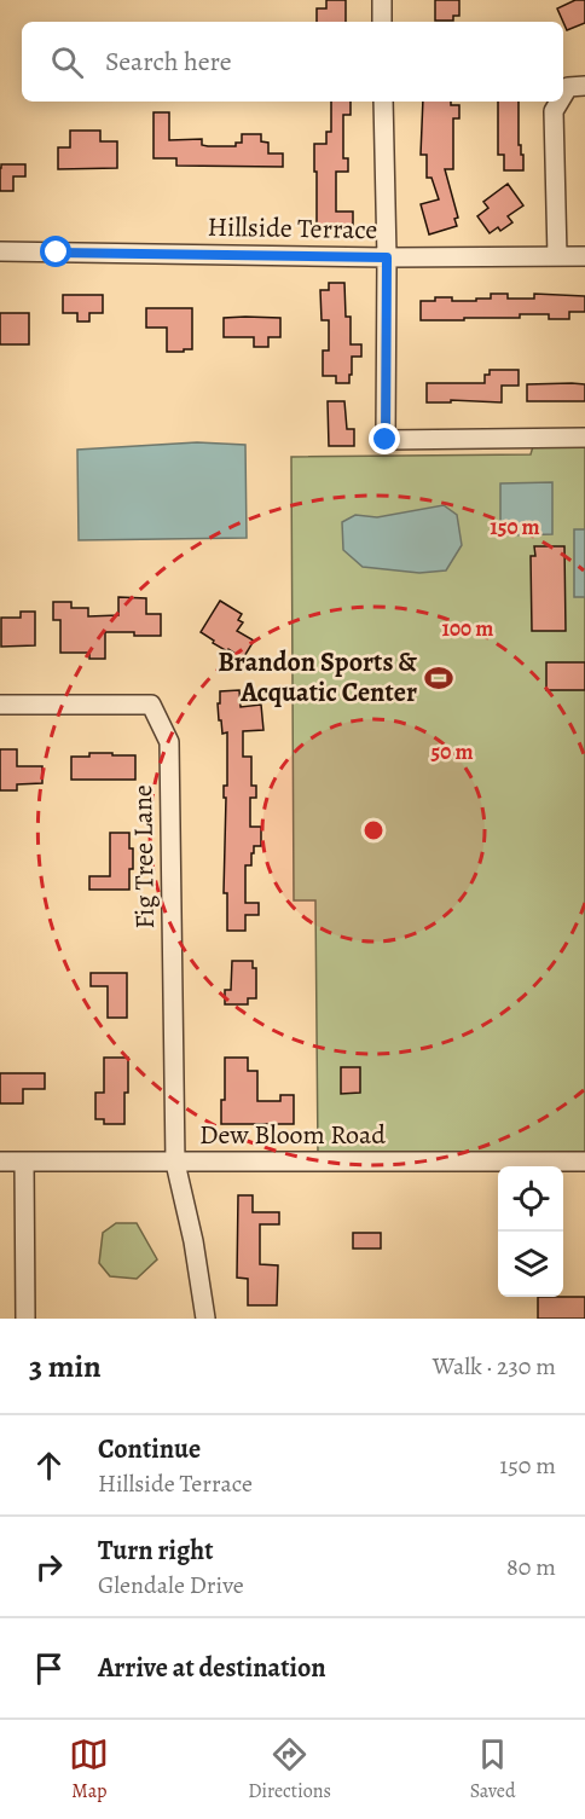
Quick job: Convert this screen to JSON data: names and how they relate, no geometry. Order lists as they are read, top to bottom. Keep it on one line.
{"streets":{"street":["Hillside Terrace","Fig Tree Lane","Dew Bloom Road"]},"crossings":[["Fig Tree Lane","Dew Bloom Road"]],"places":{"sports":["Brandon Sports & Acquatic Center"]},"page":{"search":"Search here","heading":["3 min","Walk · 230 m"],"list":[["Continue","Hillside Terrace","150 m"],["Turn right","Glendale Drive","80 m"],"Arrive at destination"],"nav":["Map","Directions","Saved"]},"rings":["150 m","100 m","50 m"]}
